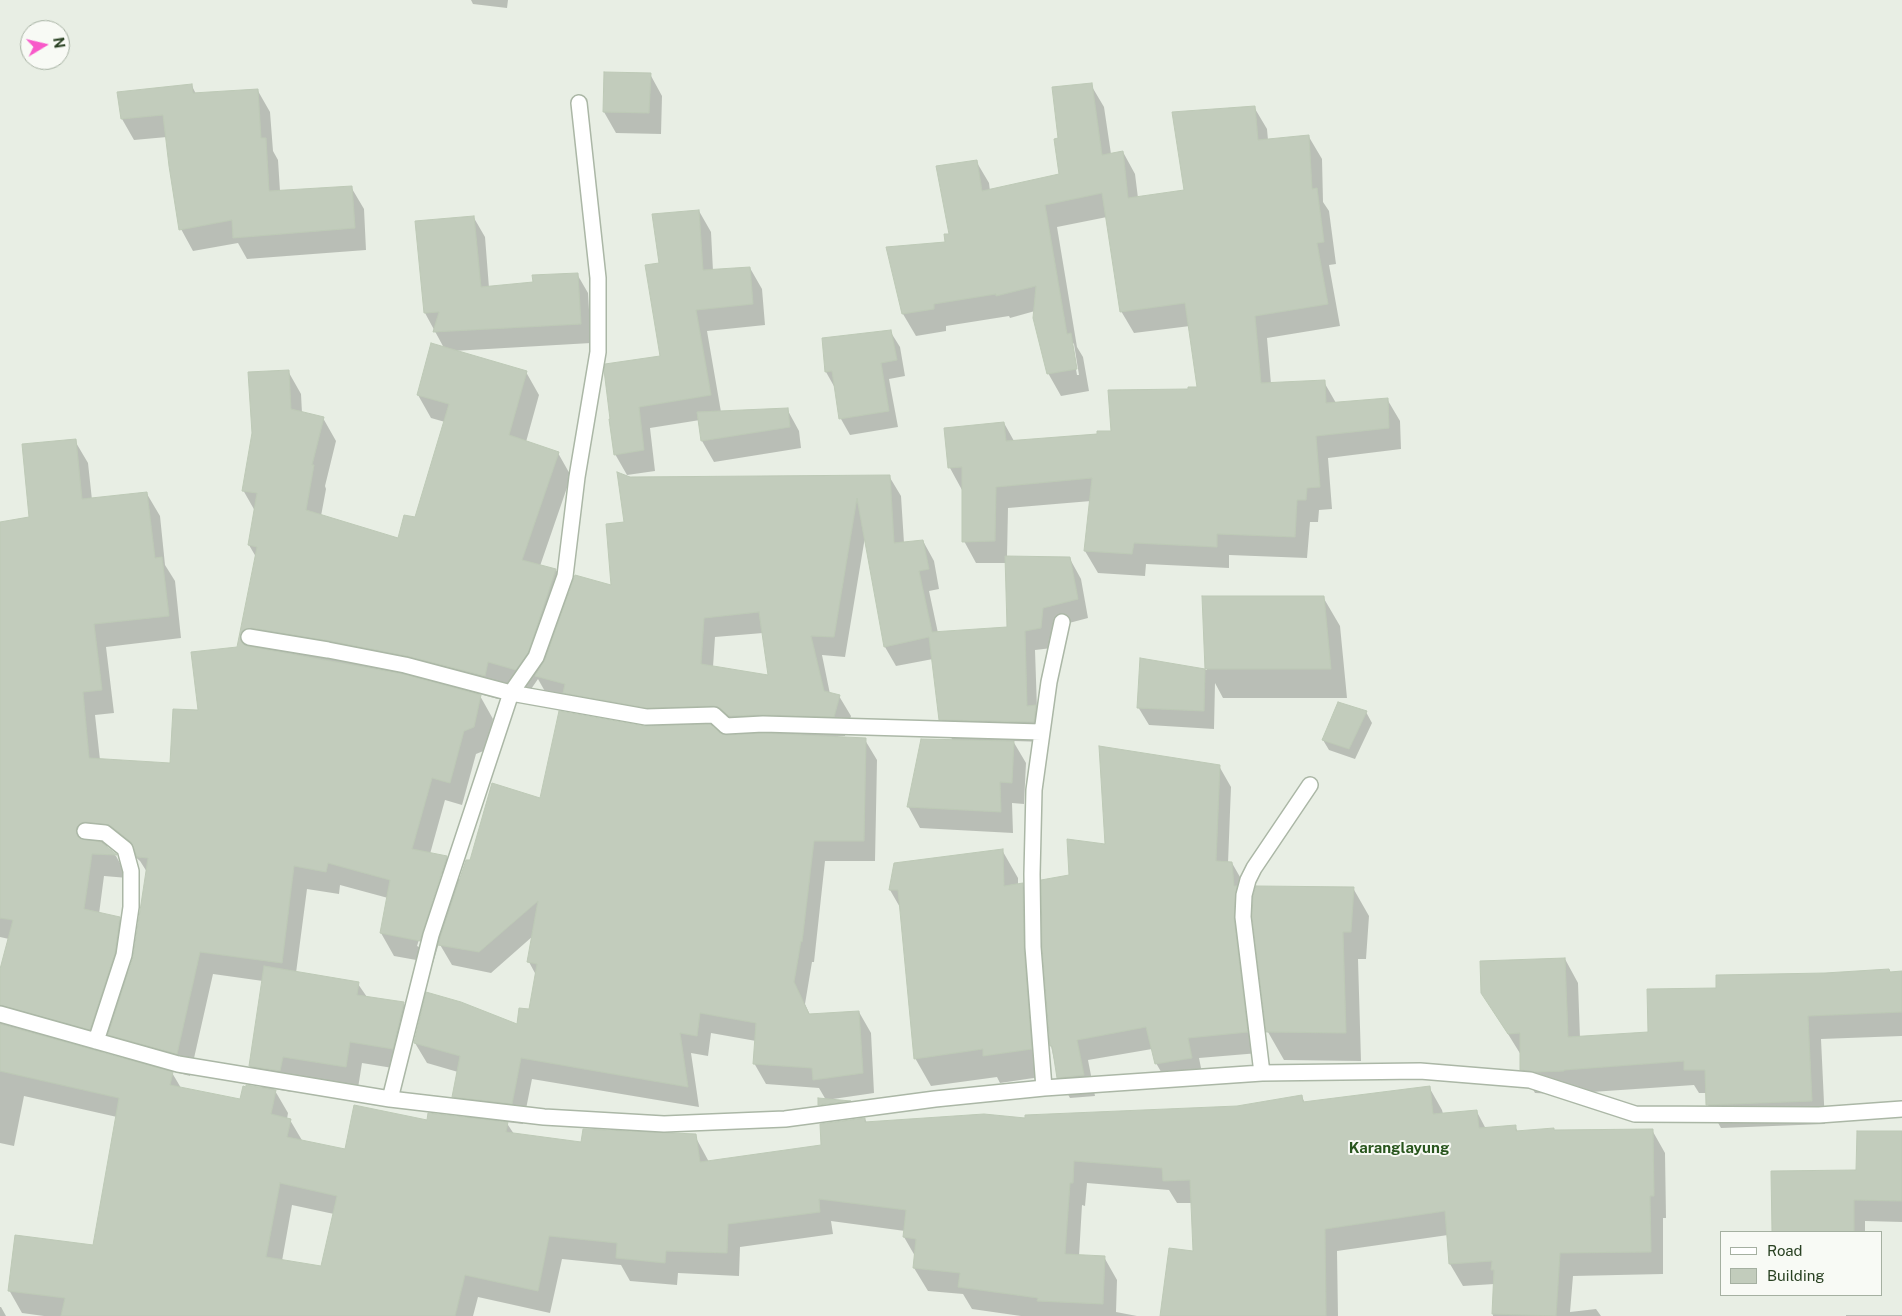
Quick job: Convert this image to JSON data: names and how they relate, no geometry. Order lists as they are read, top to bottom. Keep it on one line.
{"districts":["Karanglayung"],"legend":["Road","Building"],"north":"right"}
